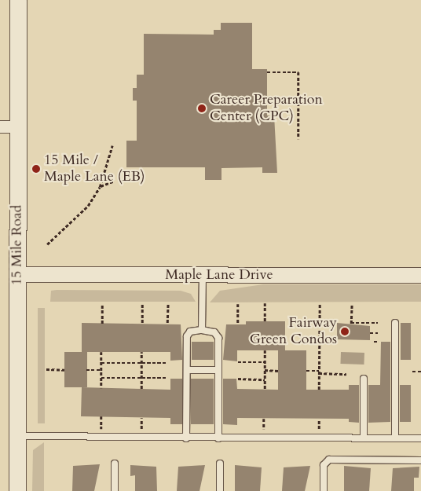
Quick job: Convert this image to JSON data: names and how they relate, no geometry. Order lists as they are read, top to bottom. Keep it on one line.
{"streets":{"main road":["15 Mile Road"],"street":["Maple Lane Drive"]},"crossings":[["15 Mile Road","Maple Lane Drive"]],"places":["Career Preparation Center (CPC)","15 Mile / Maple Lane (EB)","Fairway Green Condos"]}
